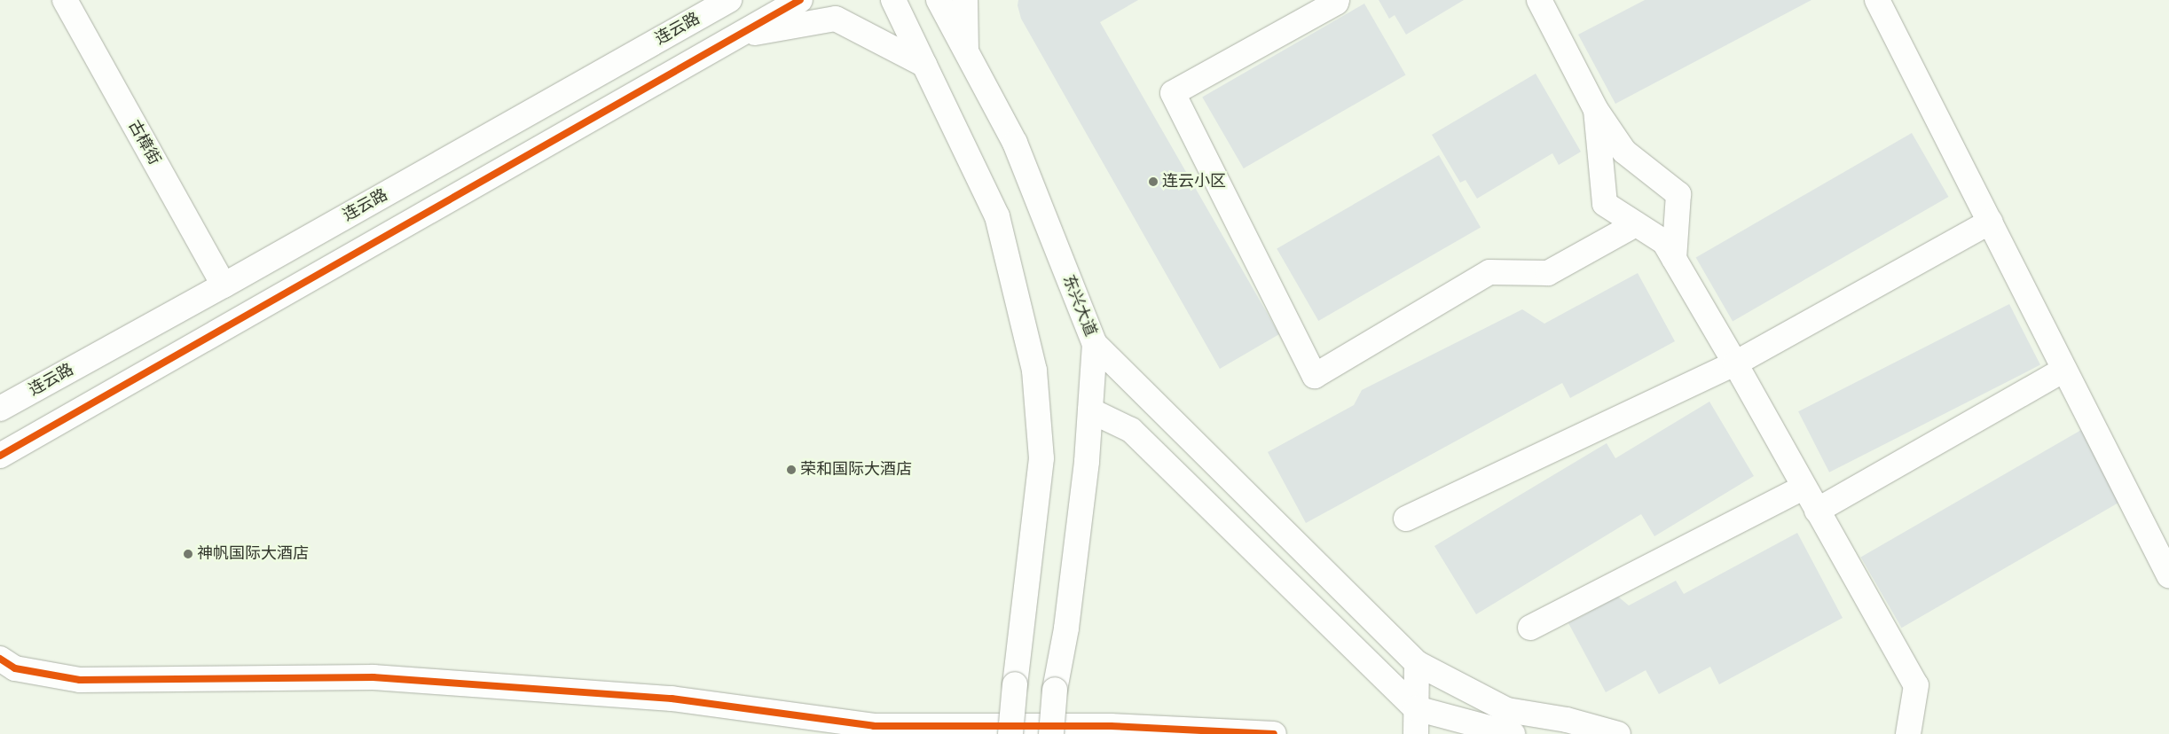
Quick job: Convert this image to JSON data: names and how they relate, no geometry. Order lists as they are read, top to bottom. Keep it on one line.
{"streets":{"street":["连云路","古樟街","东兴大道"]},"crossings":[["连云路","古樟街"]],"places":["连云小区","荣和国际大酒店","神帆国际大酒店"]}
